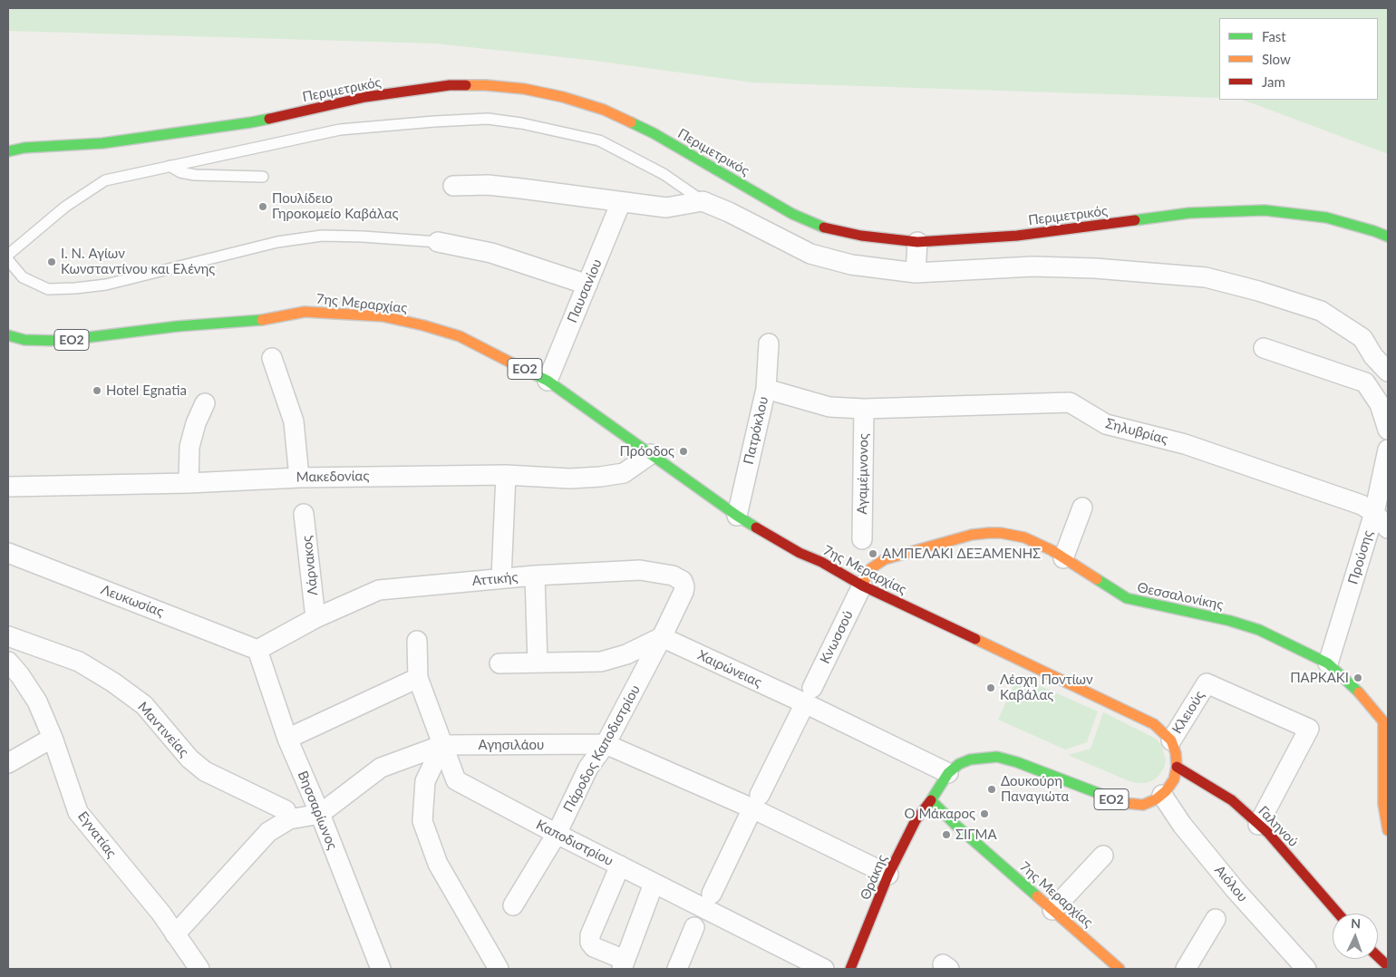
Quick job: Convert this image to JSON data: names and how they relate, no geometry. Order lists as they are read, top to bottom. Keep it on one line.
{"streets":{"main road":["Περιμετρικός","7ης Μεραρχίας","ΕΟ2","Θεσσαλονίκης","Γαληνού","Θράκης"],"street":["Παυσανίου","Πατρόκλου","Σηλυβρίας","Αγαμέμνονος","Μακεδονίας","Προύσης","Λάρνακος","Αττικής","Λευκωσίας","Κνωσσού","Χαιρώνειας","Κλειούς","Μαντινείας","Αγησιλάου","Πάροδος Καποδιστρίου","Βησσαρίωνος","Εγνατίας","Καποδιστρίου","Αιόλου"]},"crossings":[["Παυσανίου","7ης Μεραρχίας"],["7ης Μεραρχίας","ΕΟ2"],["7ης Μεραρχίας","Πατρόκλου"],["7ης Μεραρχίας","Μακεδονίας"],["7ης Μεραρχίας","Θεσσαλονίκης"],["7ης Μεραρχίας","Κνωσσού"],["7ης Μεραρχίας","Κλειούς"],["7ης Μεραρχίας","Θράκης"],["ΕΟ2","Χαιρώνειας"],["ΕΟ2","Θράκης"],["ΕΟ2","Αιόλου"],["Πατρόκλου","Σηλυβρίας"],["Σηλυβρίας","Αγαμέμνονος"],["Σηλυβρίας","Προύσης"],["Προύσης","Θεσσαλονίκης"],["Λάρνακος","Αττικής"],["Αττικής","Λευκωσίας"],["Αττικής","Χαιρώνειας"],["Αττικής","Πάροδος Καποδιστρίου"],["Αττικής","Βησσαρίωνος"],["Θεσσαλονίκης","Κνωσσού"],["Λευκωσίας","Βησσαρίωνος"],["Κνωσσού","Χαιρώνειας"],["Κνωσσού","Αγησιλάου"],["Χαιρώνειας","Πάροδος Καποδιστρίου"],["Κλειούς","Γαληνού"],["Μαντινείας","Αγησιλάου"],["Αγησιλάου","Πάροδος Καποδιστρίου"],["Αγησιλάου","Βησσαρίωνος"],["Αγησιλάου","Εγνατίας"],["Αγησιλάου","Καποδιστρίου"],["Αγησιλάου","Θράκης"],["Πάροδος Καποδιστρίου","Καποδιστρίου"]],"places":["Πουλίδειο Γηροκομείο Καβάλας","Ι. Ν. Αγίων Κωνσταντίνου και Ελένης","Hotel Egnatia","Πρόοδος","ΑΜΠΕΛΑΚΙ ΔΕΞΑΜΕΝΗΣ","ΠΑΡΚΑΚΙ","Λέσχη Ποντίων Καβάλας","Δουκούρη Παναγιώτα","Ο Μάκαρος","ΣΙΓΜΑ"],"legend":["Fast","Slow","Jam"],"north":"top"}
